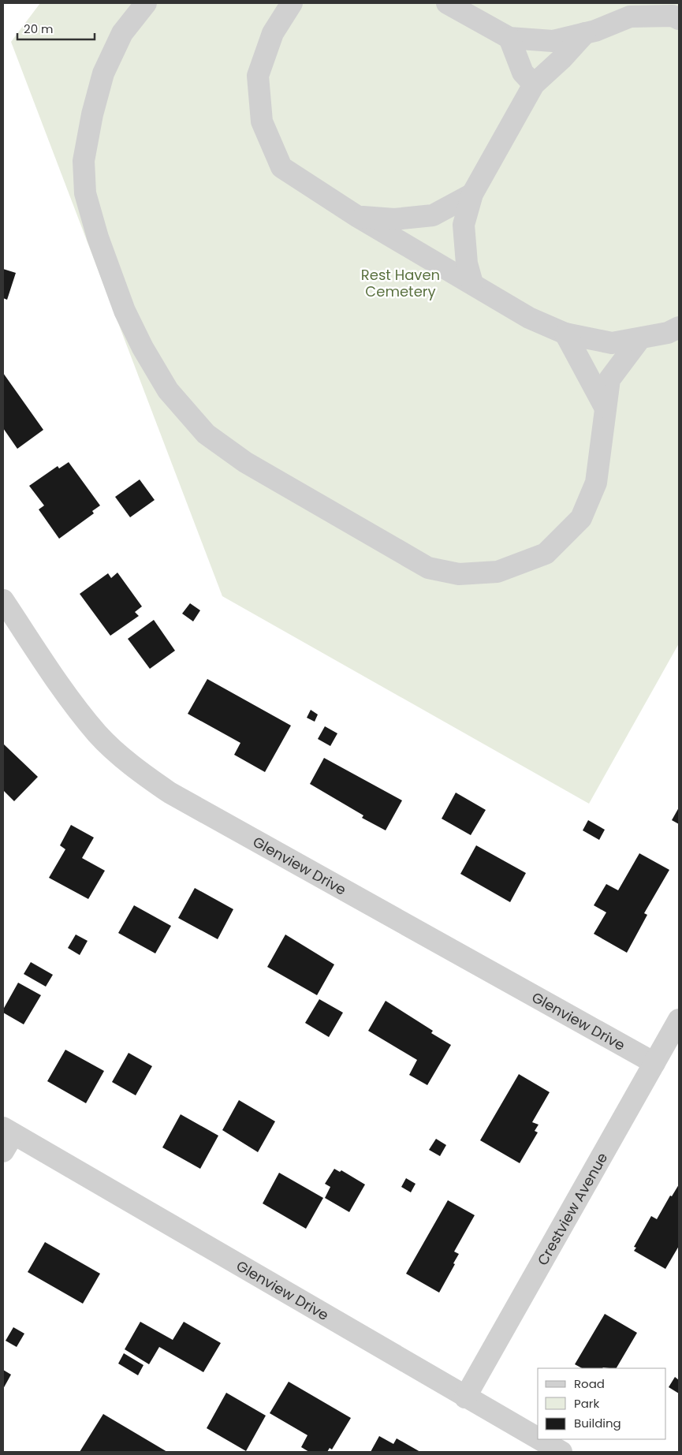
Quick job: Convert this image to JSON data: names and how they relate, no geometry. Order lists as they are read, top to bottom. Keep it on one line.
{"streets":{"street":["Glenview Drive","Crestview Avenue"]},"crossings":[["Glenview Drive","Crestview Avenue"]],"parks":["Rest Haven Cemetery"],"legend":["Road","Park","Building"],"scale_bar":"20 m"}
